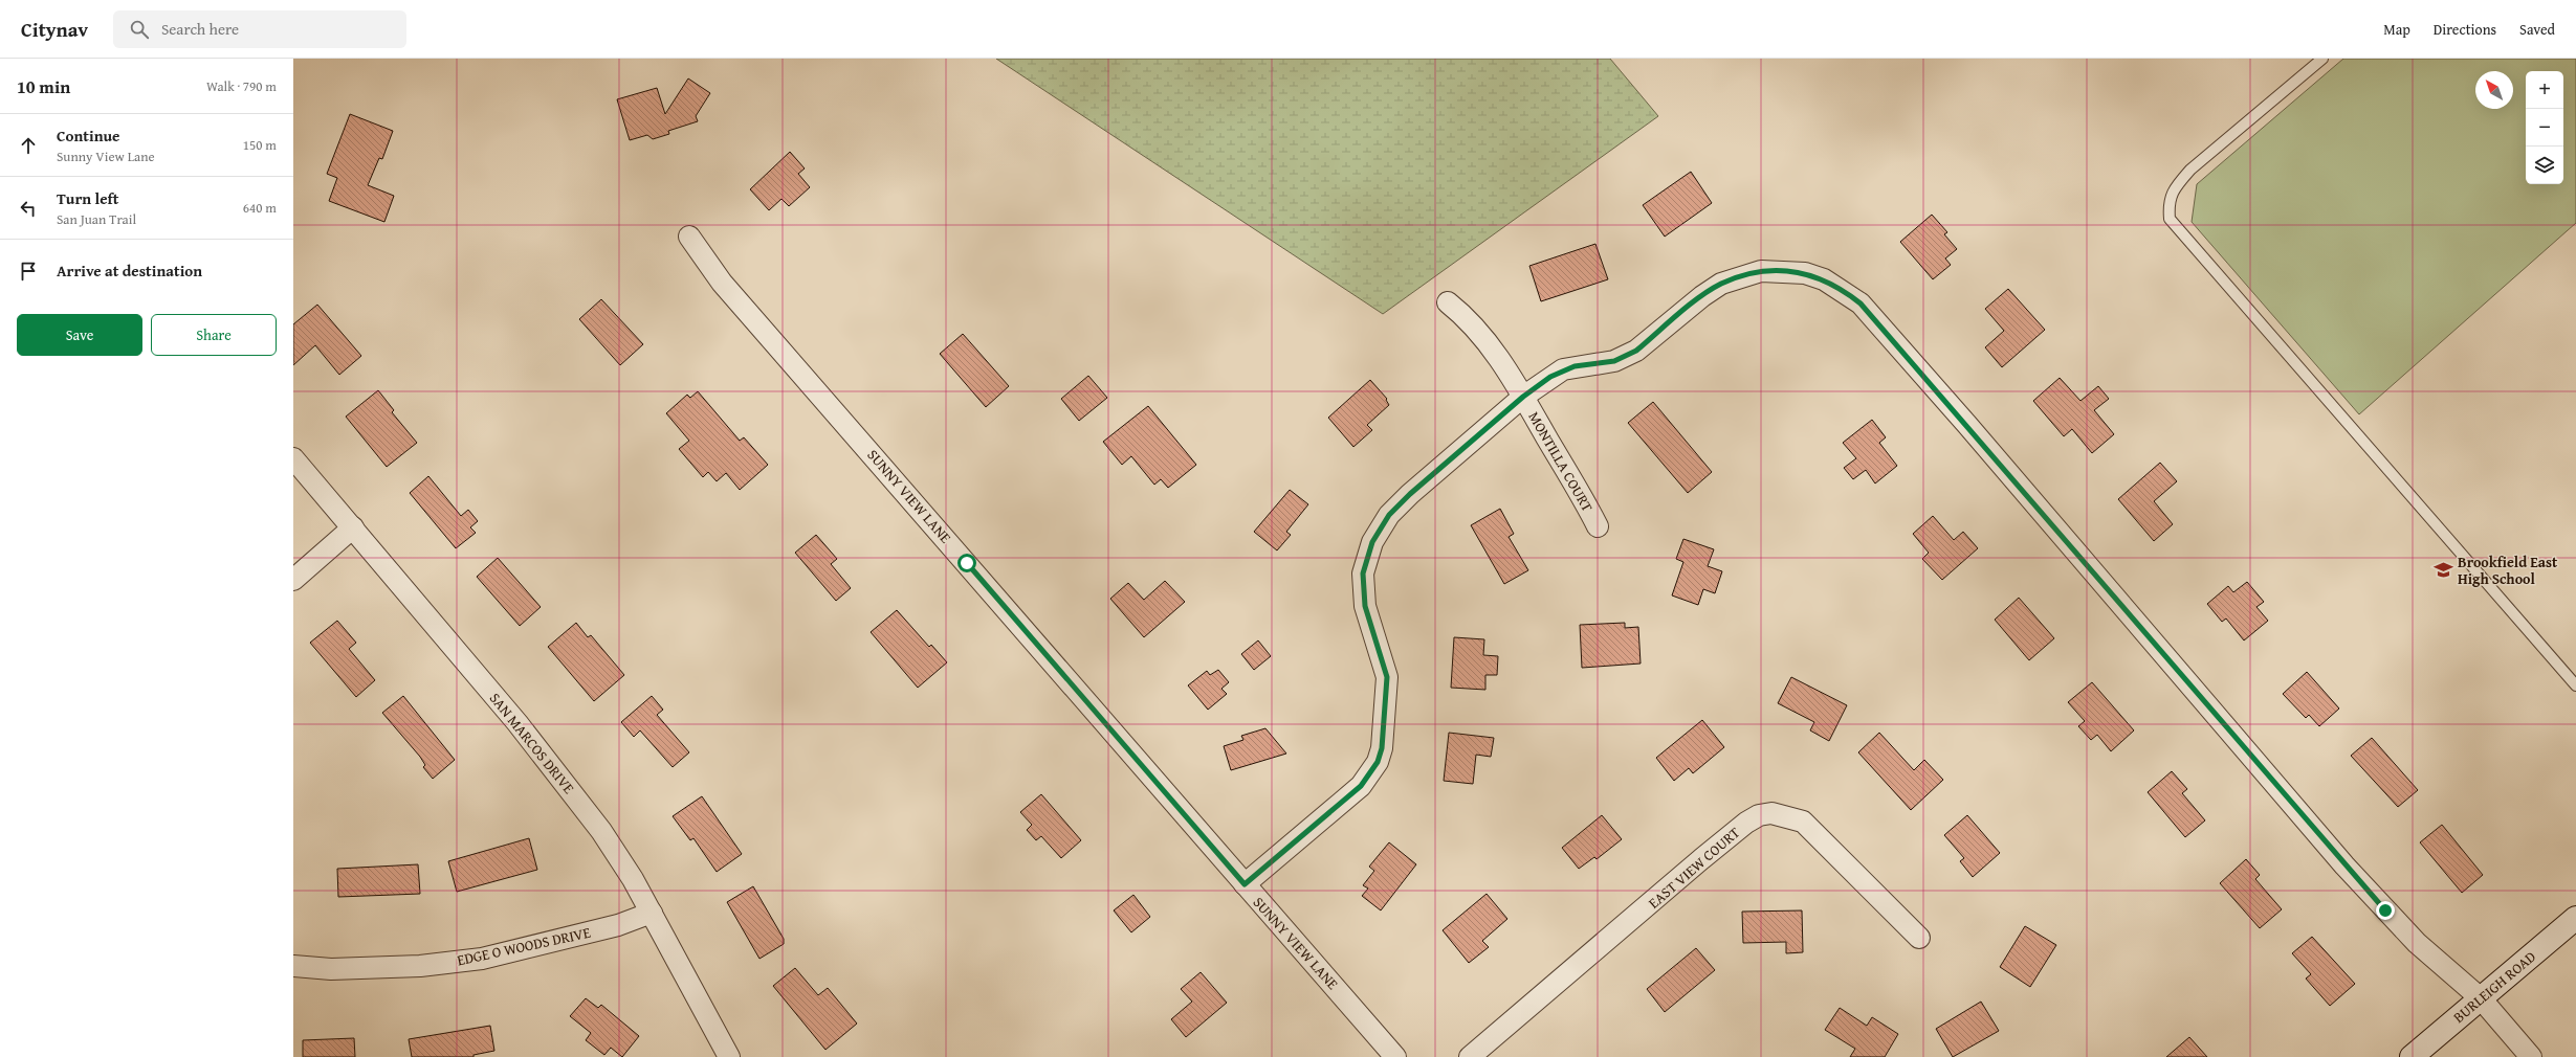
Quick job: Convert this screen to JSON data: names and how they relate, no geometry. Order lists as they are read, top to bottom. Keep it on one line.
{"streets":{"street":["MONTILLA COURT","SUNNY VIEW LANE","SAN MARCOS DRIVE","EAST VIEW COURT","EDGE O WOODS DRIVE","BURLEIGH ROAD"]},"crossings":[["SAN MARCOS DRIVE","EDGE O WOODS DRIVE"]],"places":{"school or university":["Brookfield East High School"]},"north":"top left","page":{"header":"Citynav","search":"Search here","nav":["Map","Directions","Saved"],"heading":["10 min","Walk · 790 m"],"map_buttons":["+","−"],"list":[["Continue","Sunny View Lane","150 m"],["Turn left","San Juan Trail","640 m"],"Arrive at destination"],"buttons":["Save","Share"]}}
